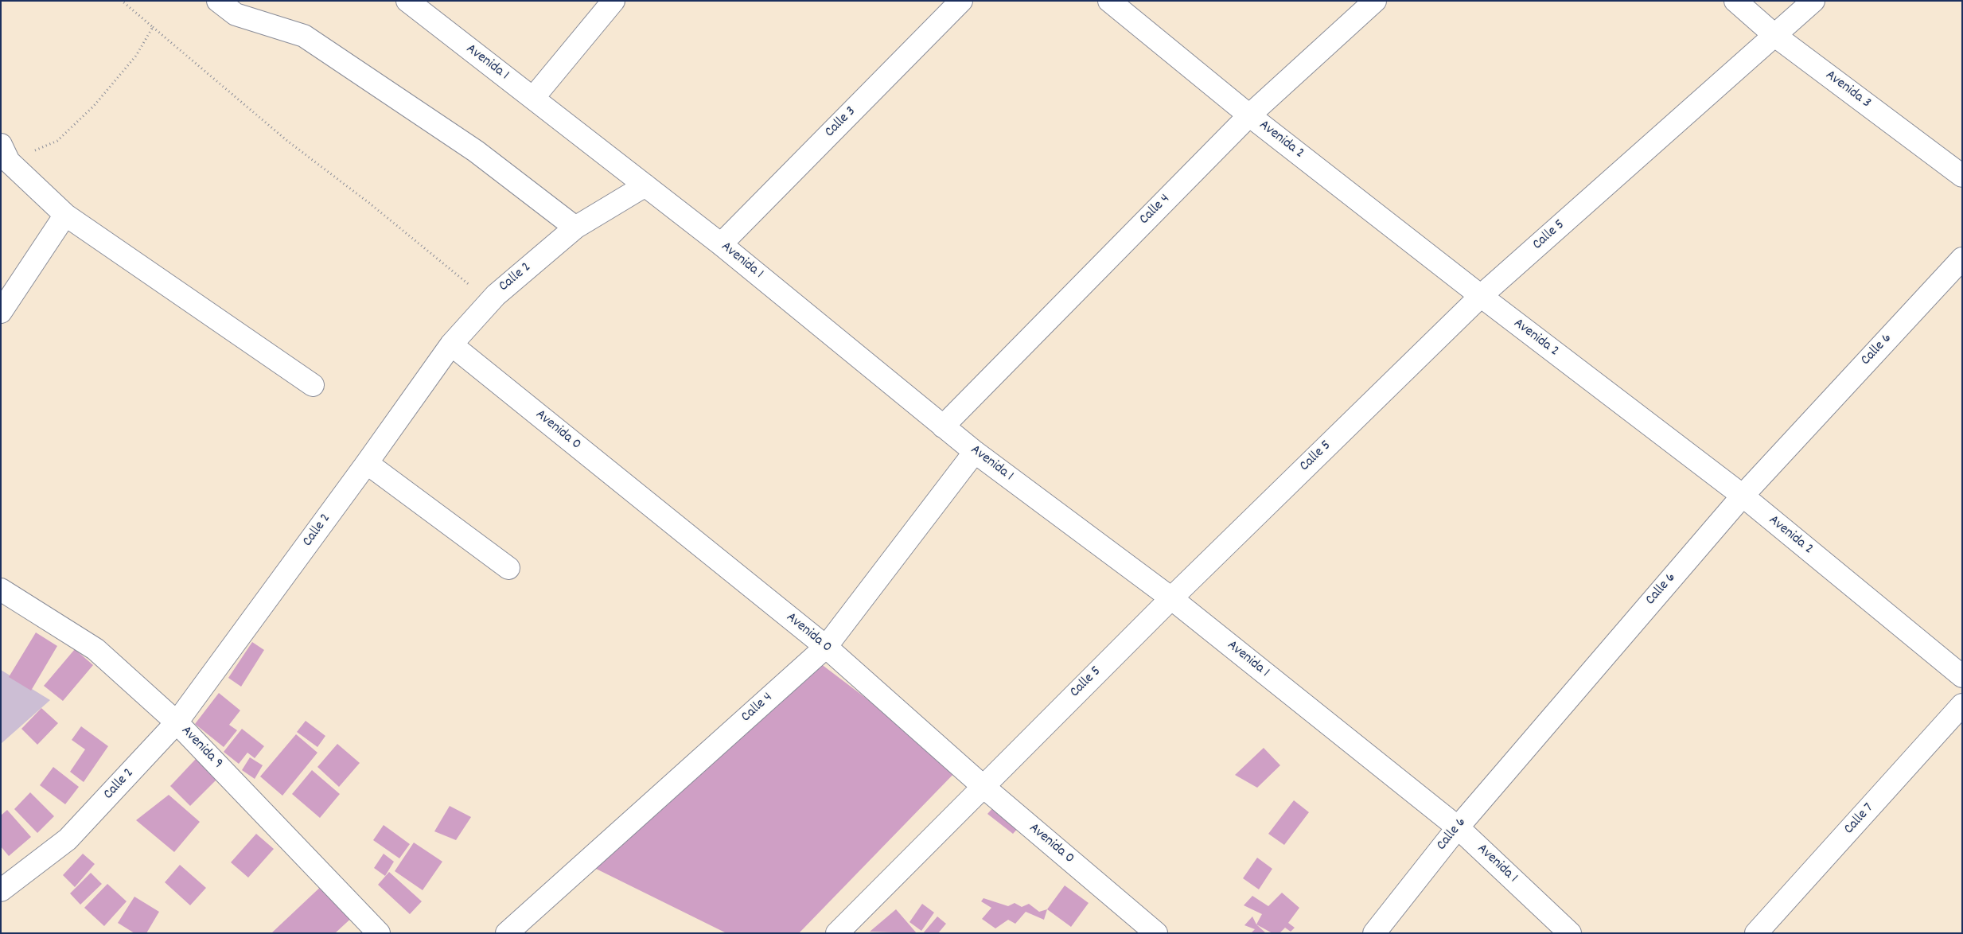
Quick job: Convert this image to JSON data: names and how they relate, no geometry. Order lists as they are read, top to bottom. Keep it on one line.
{"streets":{"street":["Avenida 1","Avenida 3","Calle 3","Avenida 2","Calle 4","Calle 5","Calle 2","Calle 6","Avenida 0","Avenida 9","Calle 7"]},"crossings":[["Avenida 1","Calle 3"],["Avenida 1","Calle 4"],["Avenida 1","Calle 5"],["Avenida 1","Calle 2"],["Avenida 1","Calle 6"],["Avenida 3","Calle 5"],["Avenida 2","Calle 4"],["Avenida 2","Calle 5"],["Avenida 2","Calle 6"],["Calle 4","Avenida 0"],["Calle 5","Avenida 0"],["Calle 2","Avenida 0"],["Calle 2","Avenida 9"]]}
